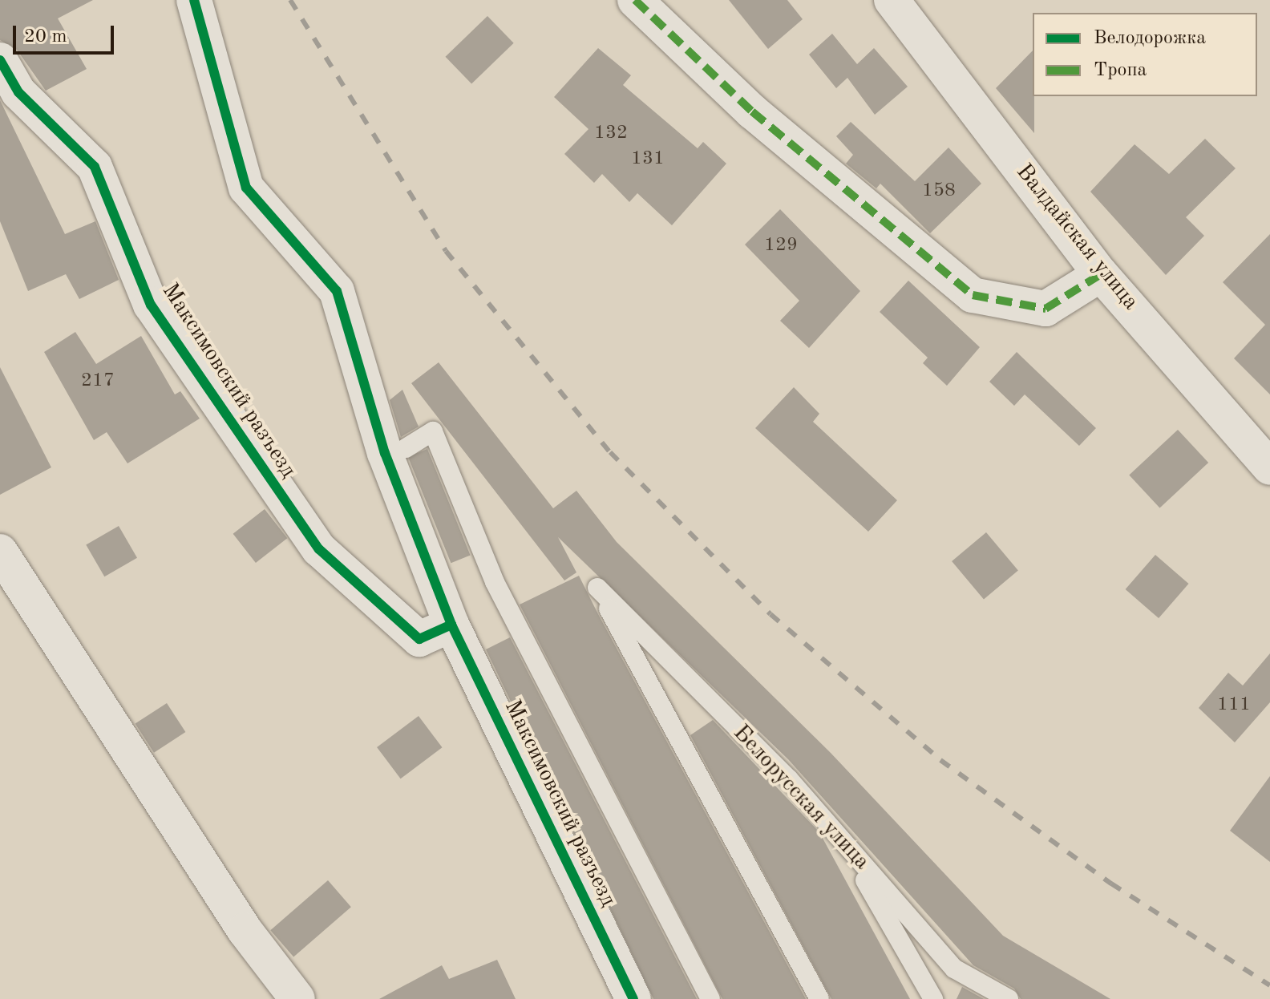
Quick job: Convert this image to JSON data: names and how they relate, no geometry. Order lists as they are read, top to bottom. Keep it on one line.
{"streets":{"street":["Валдайская улица","Максимовский разъезд"],"lane":["Белорусская улица"]},"house_numbers":["132","131","158","129","217","111"],"legend":["Велодорожка","Тропа"],"scale_bar":"20 m"}
